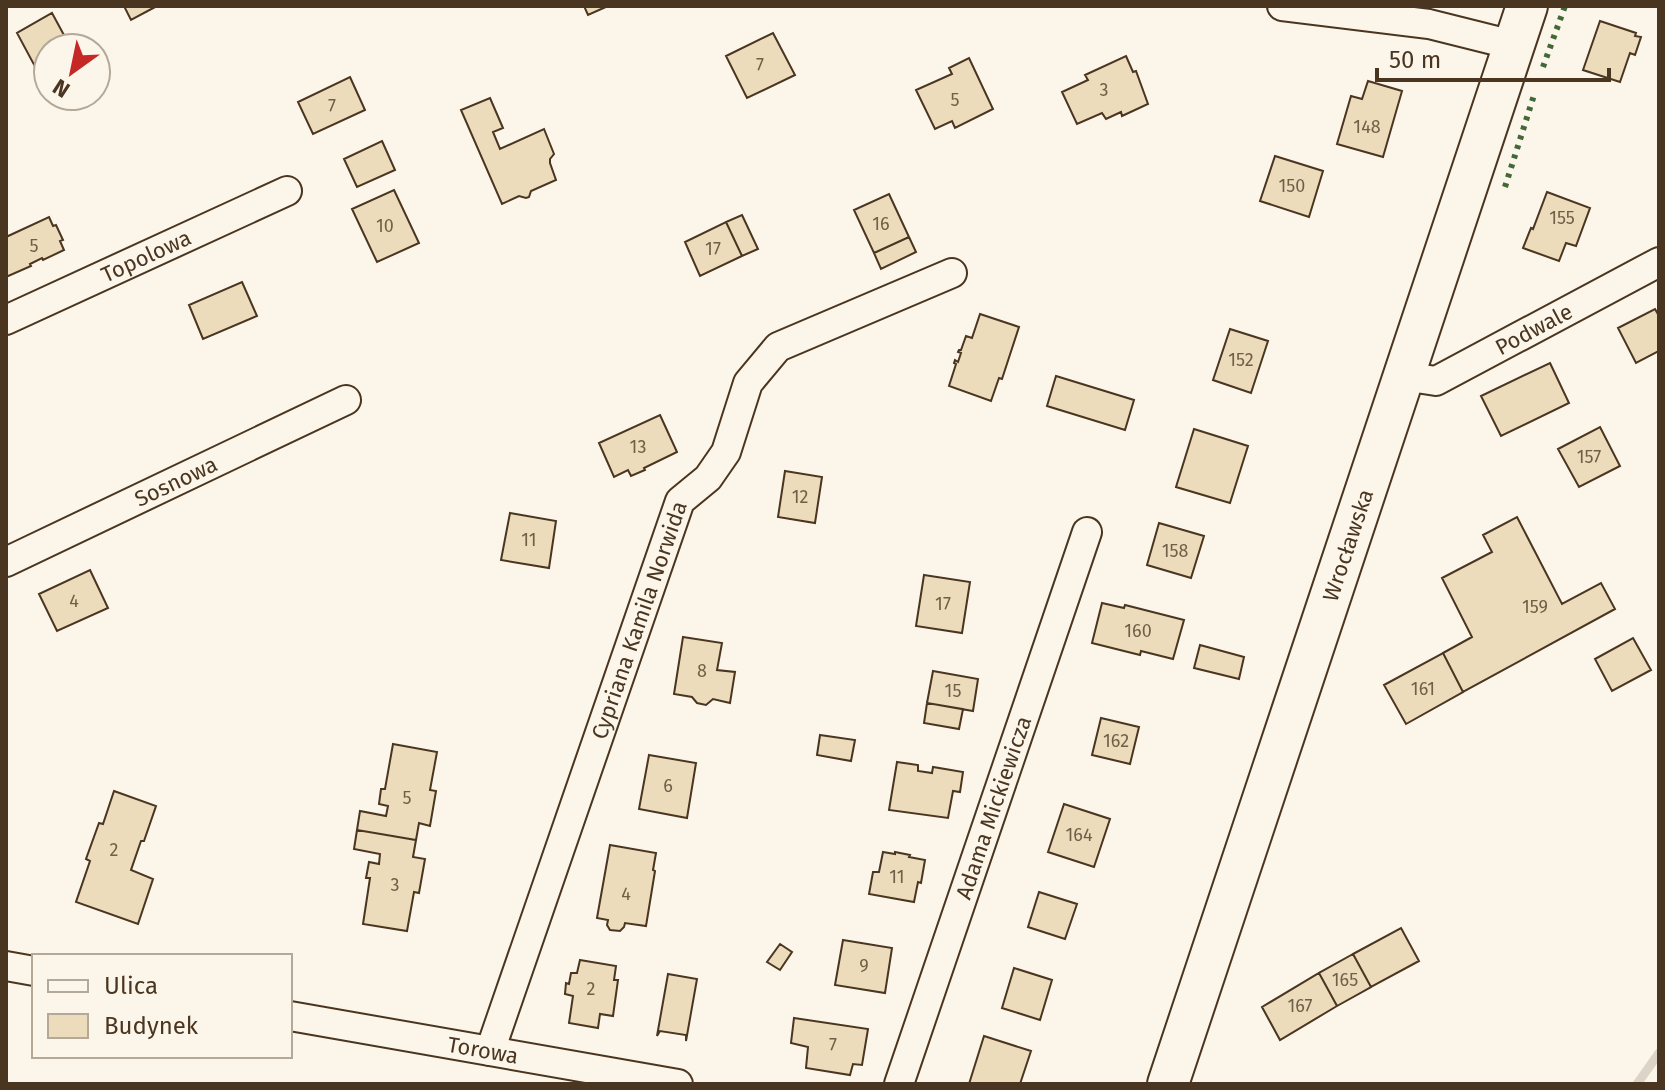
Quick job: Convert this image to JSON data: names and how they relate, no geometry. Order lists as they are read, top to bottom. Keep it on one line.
{"streets":{"main road":["Wrocławska"],"street":["Topolowa","Podwale","Sosnowa","Cypriana Kamila Norwida","Adama Mickiewicza","Torowa"]},"crossings":[["Podwale","Wrocławska"],["Cypriana Kamila Norwida","Torowa"]],"house_numbers":["7","3","5","7","148","150","155","16","10","5","17","152","13","157","12","11","158","4","17","159","160","8","161","15","162","6","5","164","2","11","3","4","9","165","2","167","7"],"legend":["Ulica","Budynek"],"scale_bar":"50 m","north":"bottom left"}
